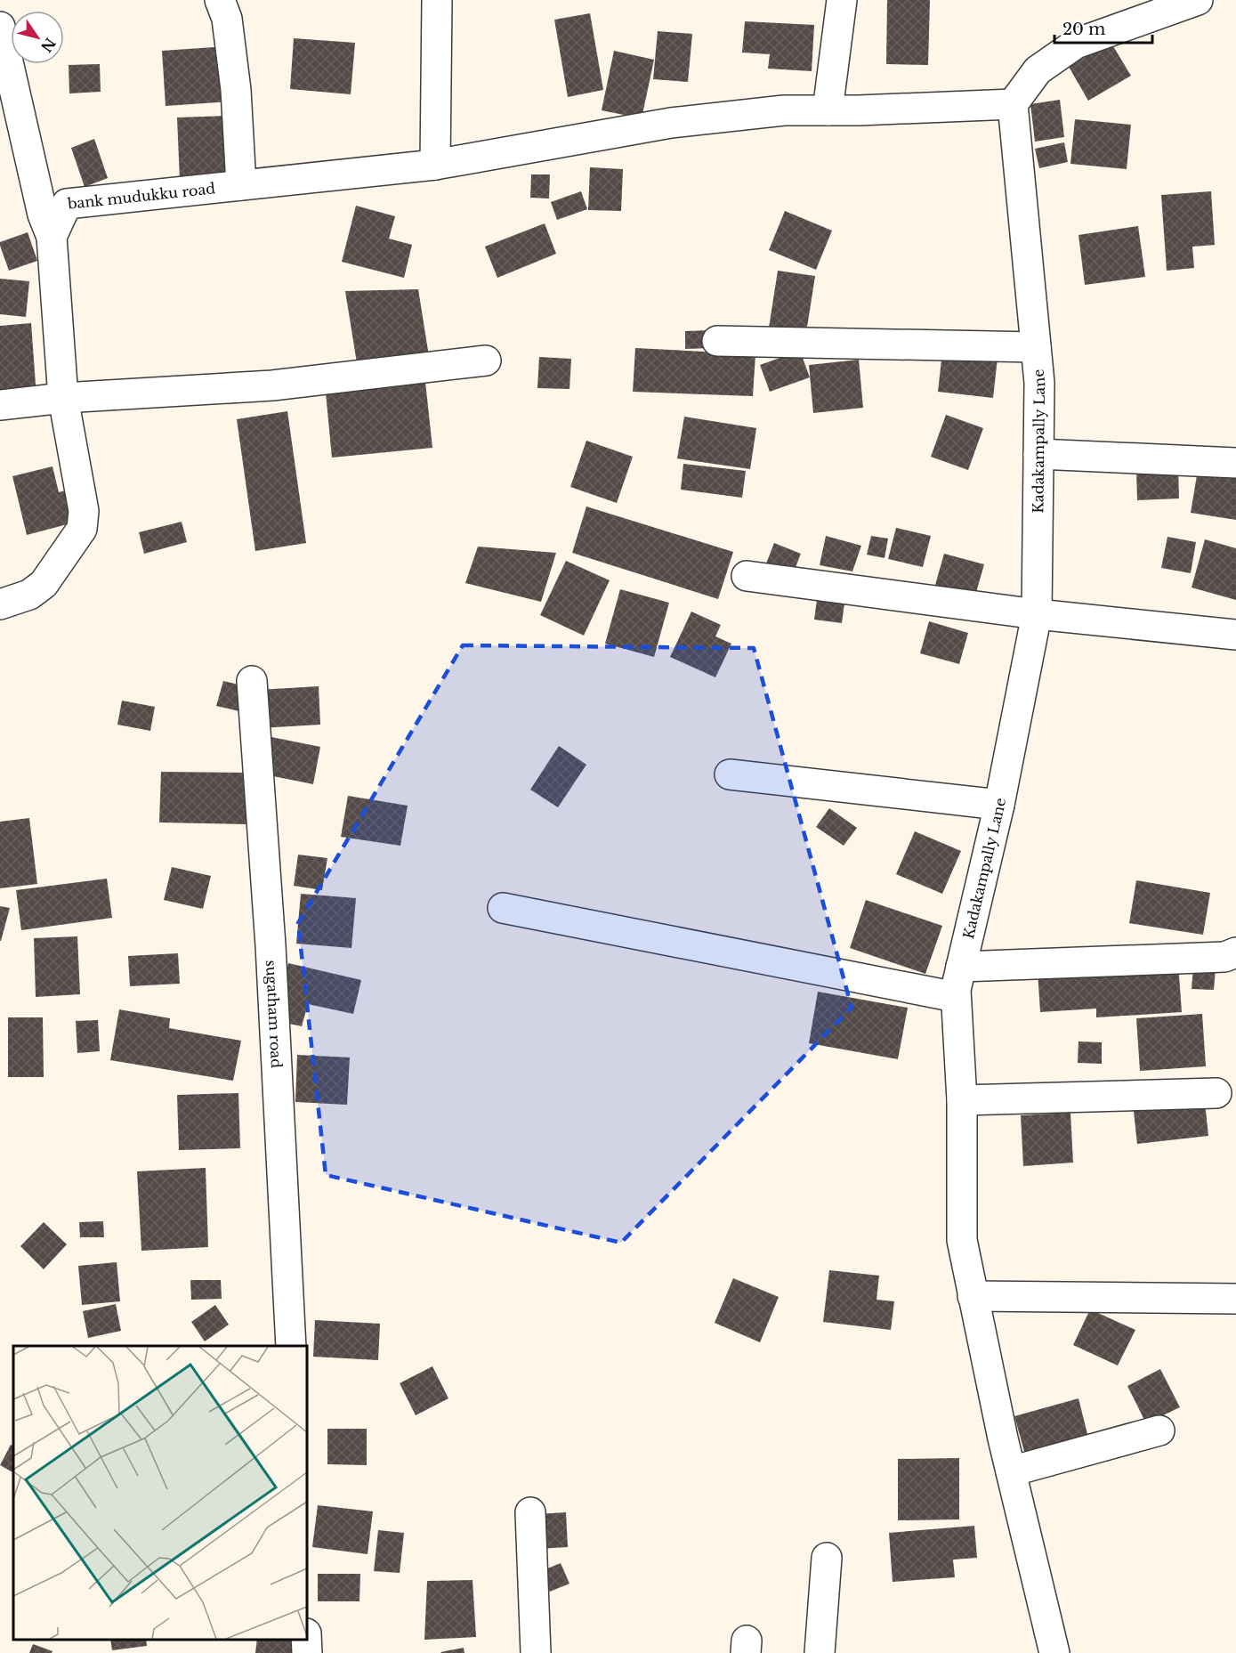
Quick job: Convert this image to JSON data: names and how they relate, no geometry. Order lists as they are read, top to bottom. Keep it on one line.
{"streets":{"street":["bank mudukku road","Kadakampally Lane","sugatham road"]},"crossings":[["bank mudukku road","Kadakampally Lane"]],"scale_bar":"20 m","north":"bottom right"}
